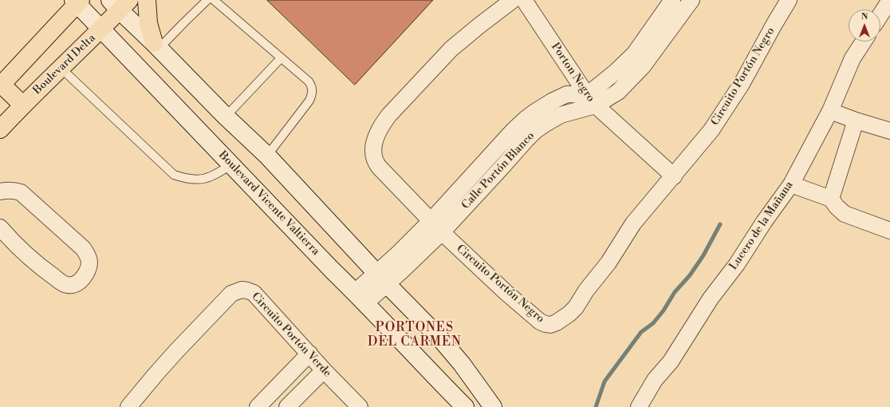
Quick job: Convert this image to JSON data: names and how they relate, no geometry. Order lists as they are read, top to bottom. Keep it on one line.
{"streets":{"main road":["Boulevard Delta","Boulevard Vicente Valtierra"],"street":["Porton Negro","Circuito Portón Negro","Calle Portón Blanco","Lucero de la Mañana","Circuito Portón Verde"]},"crossings":[["Boulevard Delta","Boulevard Vicente Valtierra"],["Porton Negro","Circuito Portón Negro"],["Porton Negro","Calle Portón Blanco"],["Circuito Portón Negro","Calle Portón Blanco"],["Calle Portón Blanco","Boulevard Vicente Valtierra"]],"districts":["PORTONES DEL CARMEN"],"north":"top"}
